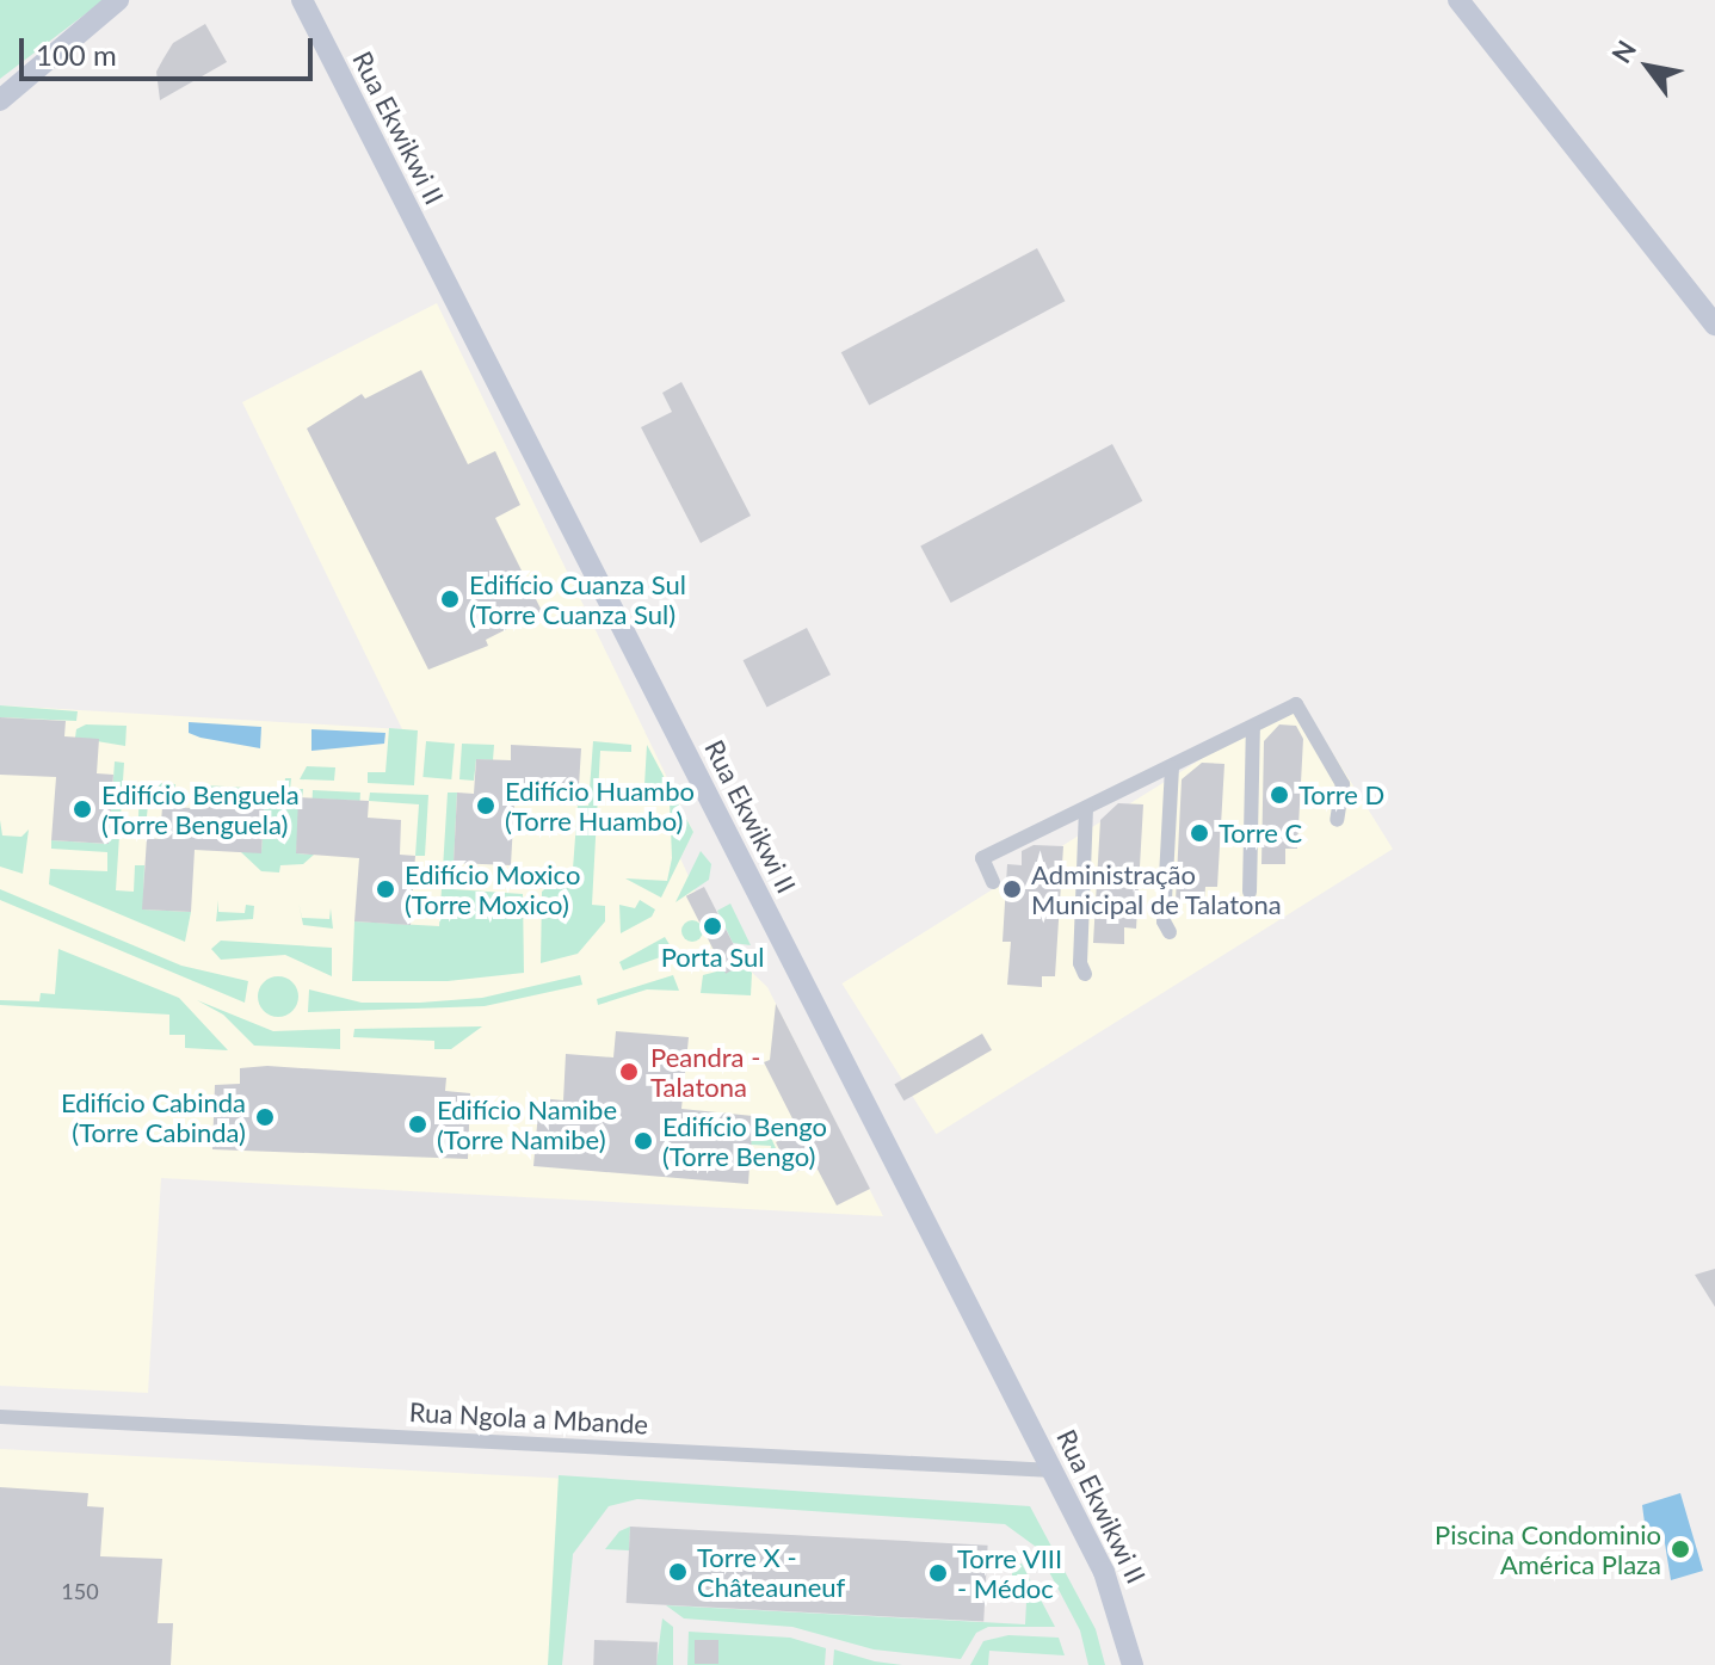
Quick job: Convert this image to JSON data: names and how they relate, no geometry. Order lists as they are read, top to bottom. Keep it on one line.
{"streets":{"street":["Rua Ekwikwi II","Rua Ngola a Mbande"]},"crossings":[["Rua Ekwikwi II","Rua Ngola a Mbande"]],"places":["Edifício Cuanza Sul (Torre Cuanza Sul)","Torre D","Edifício Huambo (Torre Huambo)","Edifício Benguela (Torre Benguela)","Torre C","Edifício Moxico (Torre Moxico)","Administração Municipal de Talatona","Porta Sul","Peandra - Talatona","Edifício Cabinda (Torre Cabinda)","Edifício Namibe (Torre Namibe)","Edifício Bengo (Torre Bengo)","Piscina Condominio América Plaza","Torre X - Châteauneuf","Torre VIII - Médoc"],"house_numbers":["150"],"scale_bar":"100 m","north":"top left"}
